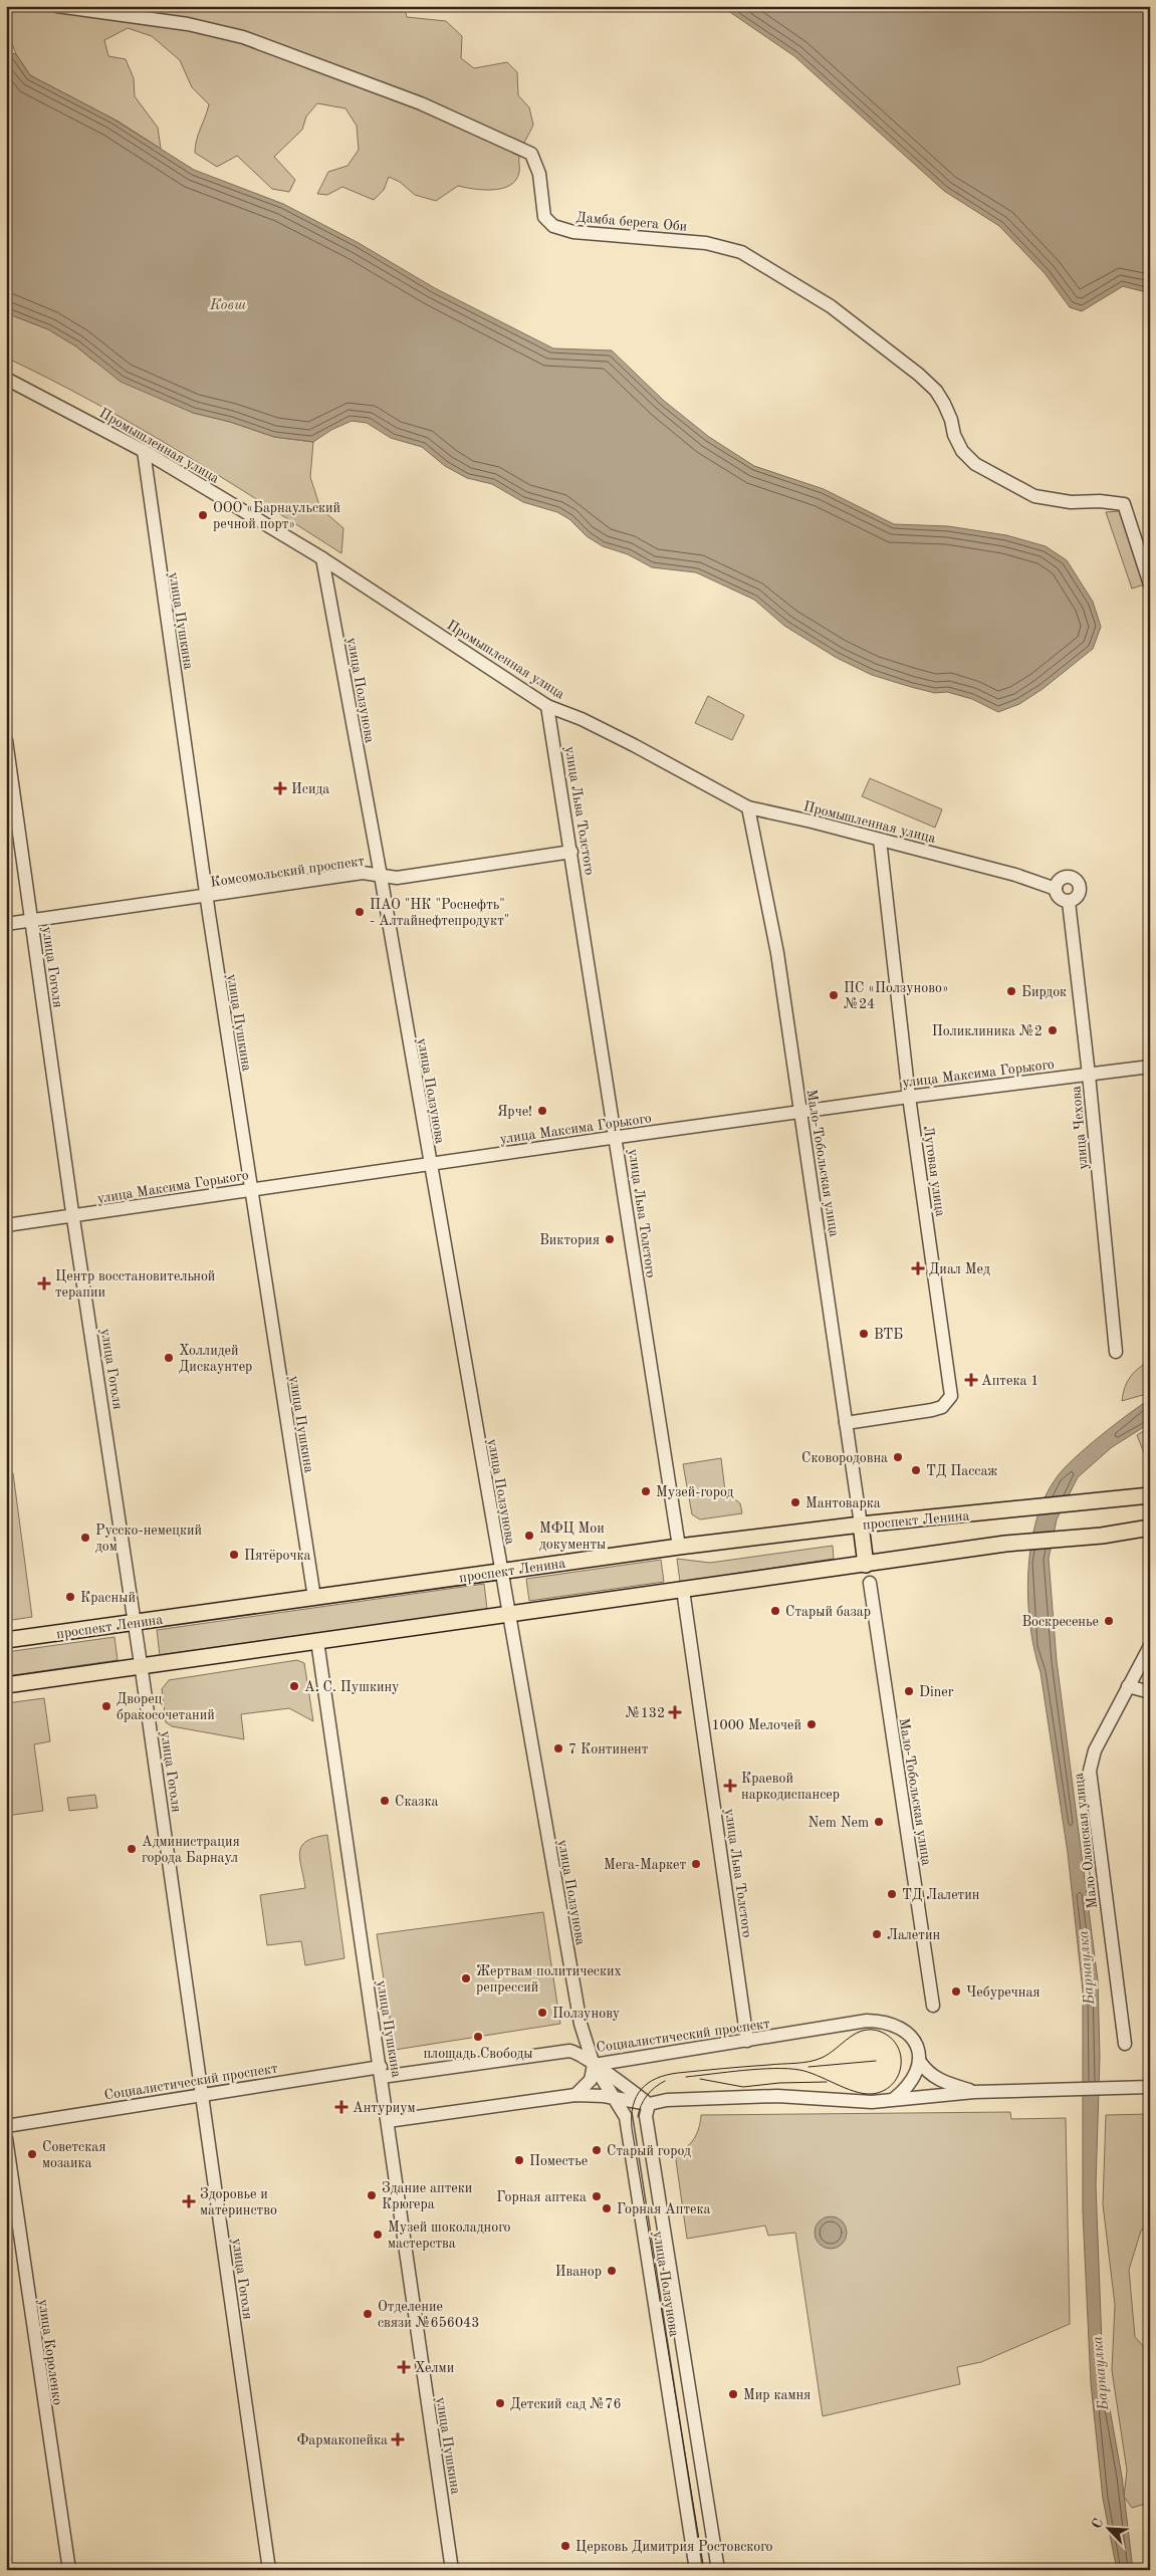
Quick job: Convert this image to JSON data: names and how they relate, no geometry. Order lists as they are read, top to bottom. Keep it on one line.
{"streets":{"main road":["проспект Ленина"],"street":["Дамба берега Оби","Промышленная улица","улица Пушкина","улица Ползунова","улица Льва Толстого","Комсомольский проспект","улица Гоголя","улица Максима Горького","улица Чехова","Мало-Тобольская улица","Луговая улица","Мало-Олонская улица","Социалистический проспект","улица Короленко"]},"crossings":[["Промышленная улица","улица Пушкина"],["Промышленная улица","улица Ползунова"],["Промышленная улица","улица Льва Толстого"],["Промышленная улица","улица Чехова"],["Промышленная улица","Мало-Тобольская улица"],["Промышленная улица","Луговая улица"],["улица Пушкина","Комсомольский проспект"],["улица Пушкина","улица Максима Горького"],["улица Пушкина","проспект Ленина"],["улица Пушкина","Социалистический проспект"],["улица Ползунова","Комсомольский проспект"],["улица Ползунова","улица Максима Горького"],["улица Ползунова","проспект Ленина"],["улица Ползунова","Социалистический проспект"],["улица Льва Толстого","Комсомольский проспект"],["улица Льва Толстого","улица Максима Горького"],["улица Льва Толстого","проспект Ленина"],["улица Льва Толстого","Социалистический проспект"],["Комсомольский проспект","улица Гоголя"],["улица Гоголя","улица Максима Горького"],["улица Гоголя","проспект Ленина"],["улица Гоголя","Социалистический проспект"],["улица Максима Горького","улица Чехова"],["улица Максима Горького","Мало-Тобольская улица"],["улица Максима Горького","Луговая улица"],["Мало-Тобольская улица","Луговая улица"],["Мало-Тобольская улица","проспект Ленина"]],"water":["Ковш","Барнаулка"],"places":{"other":["ООО «Барнаульский речной порт»","ПАО \"НК \"Роснефть\" - Алтайнефтепродукт\"","Бирдок","ПС «Ползуново» №24","Поликлиника №2","Ярче!","Виктория","ВТБ","Холлидей Дискаунтер","Сковородовна","ТД Пассаж","Музей-город","Мантоварка","МФЦ Мои документы","Русско-немецкий дом","Пятёрочка","Красный","Старый базар","Воскресенье","А. С. Пушкину","Diner","Дворец бракосочетаний","1000 Мелочей","7 Континент","Сказка","Nem Nem","Администрация города Барнаул","Мега-Маркет","ТД Лалетин","Лалетин","Жертвам политических репрессий","Чебуречная","Ползунову","площадь Свободы","Старый город","Советская мозаика","Поместье","Здание аптеки Крюгера","Горная аптека","Горная Аптека","Музей шоколадного мастерства","Иванор","Отделение связи №656043","Мир камня","Детский сад №76","Церковь Димитрия Ростовского"],"health":["Исида","Диал Мед","Центр восстановительной терапии","Аптека 1","№132","Краевой наркодиспансер","Антуриум","Здоровье и материнство","Хелми","Фармакопейка"]},"north":"top left"}
